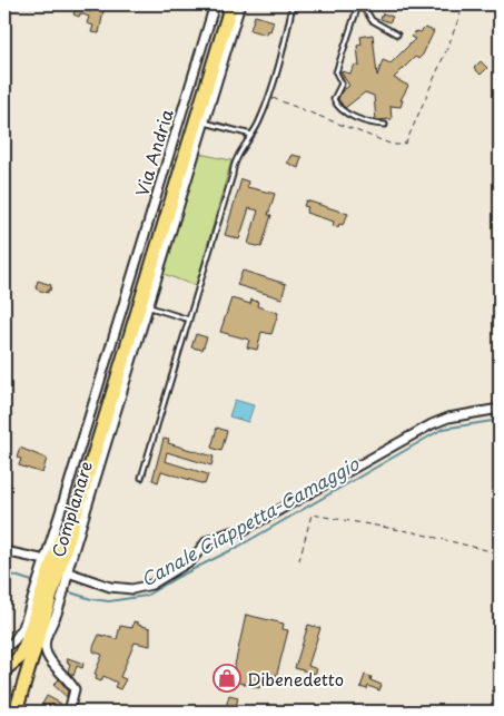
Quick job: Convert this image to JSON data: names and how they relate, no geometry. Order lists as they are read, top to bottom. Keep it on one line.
{"streets":{"street":["Via Andria","Complanare"]},"crossings":[["Via Andria","Complanare"]],"water":["Canale Ciappetta-Camaggio"],"places":{"shop":["Dibenedetto"]}}
